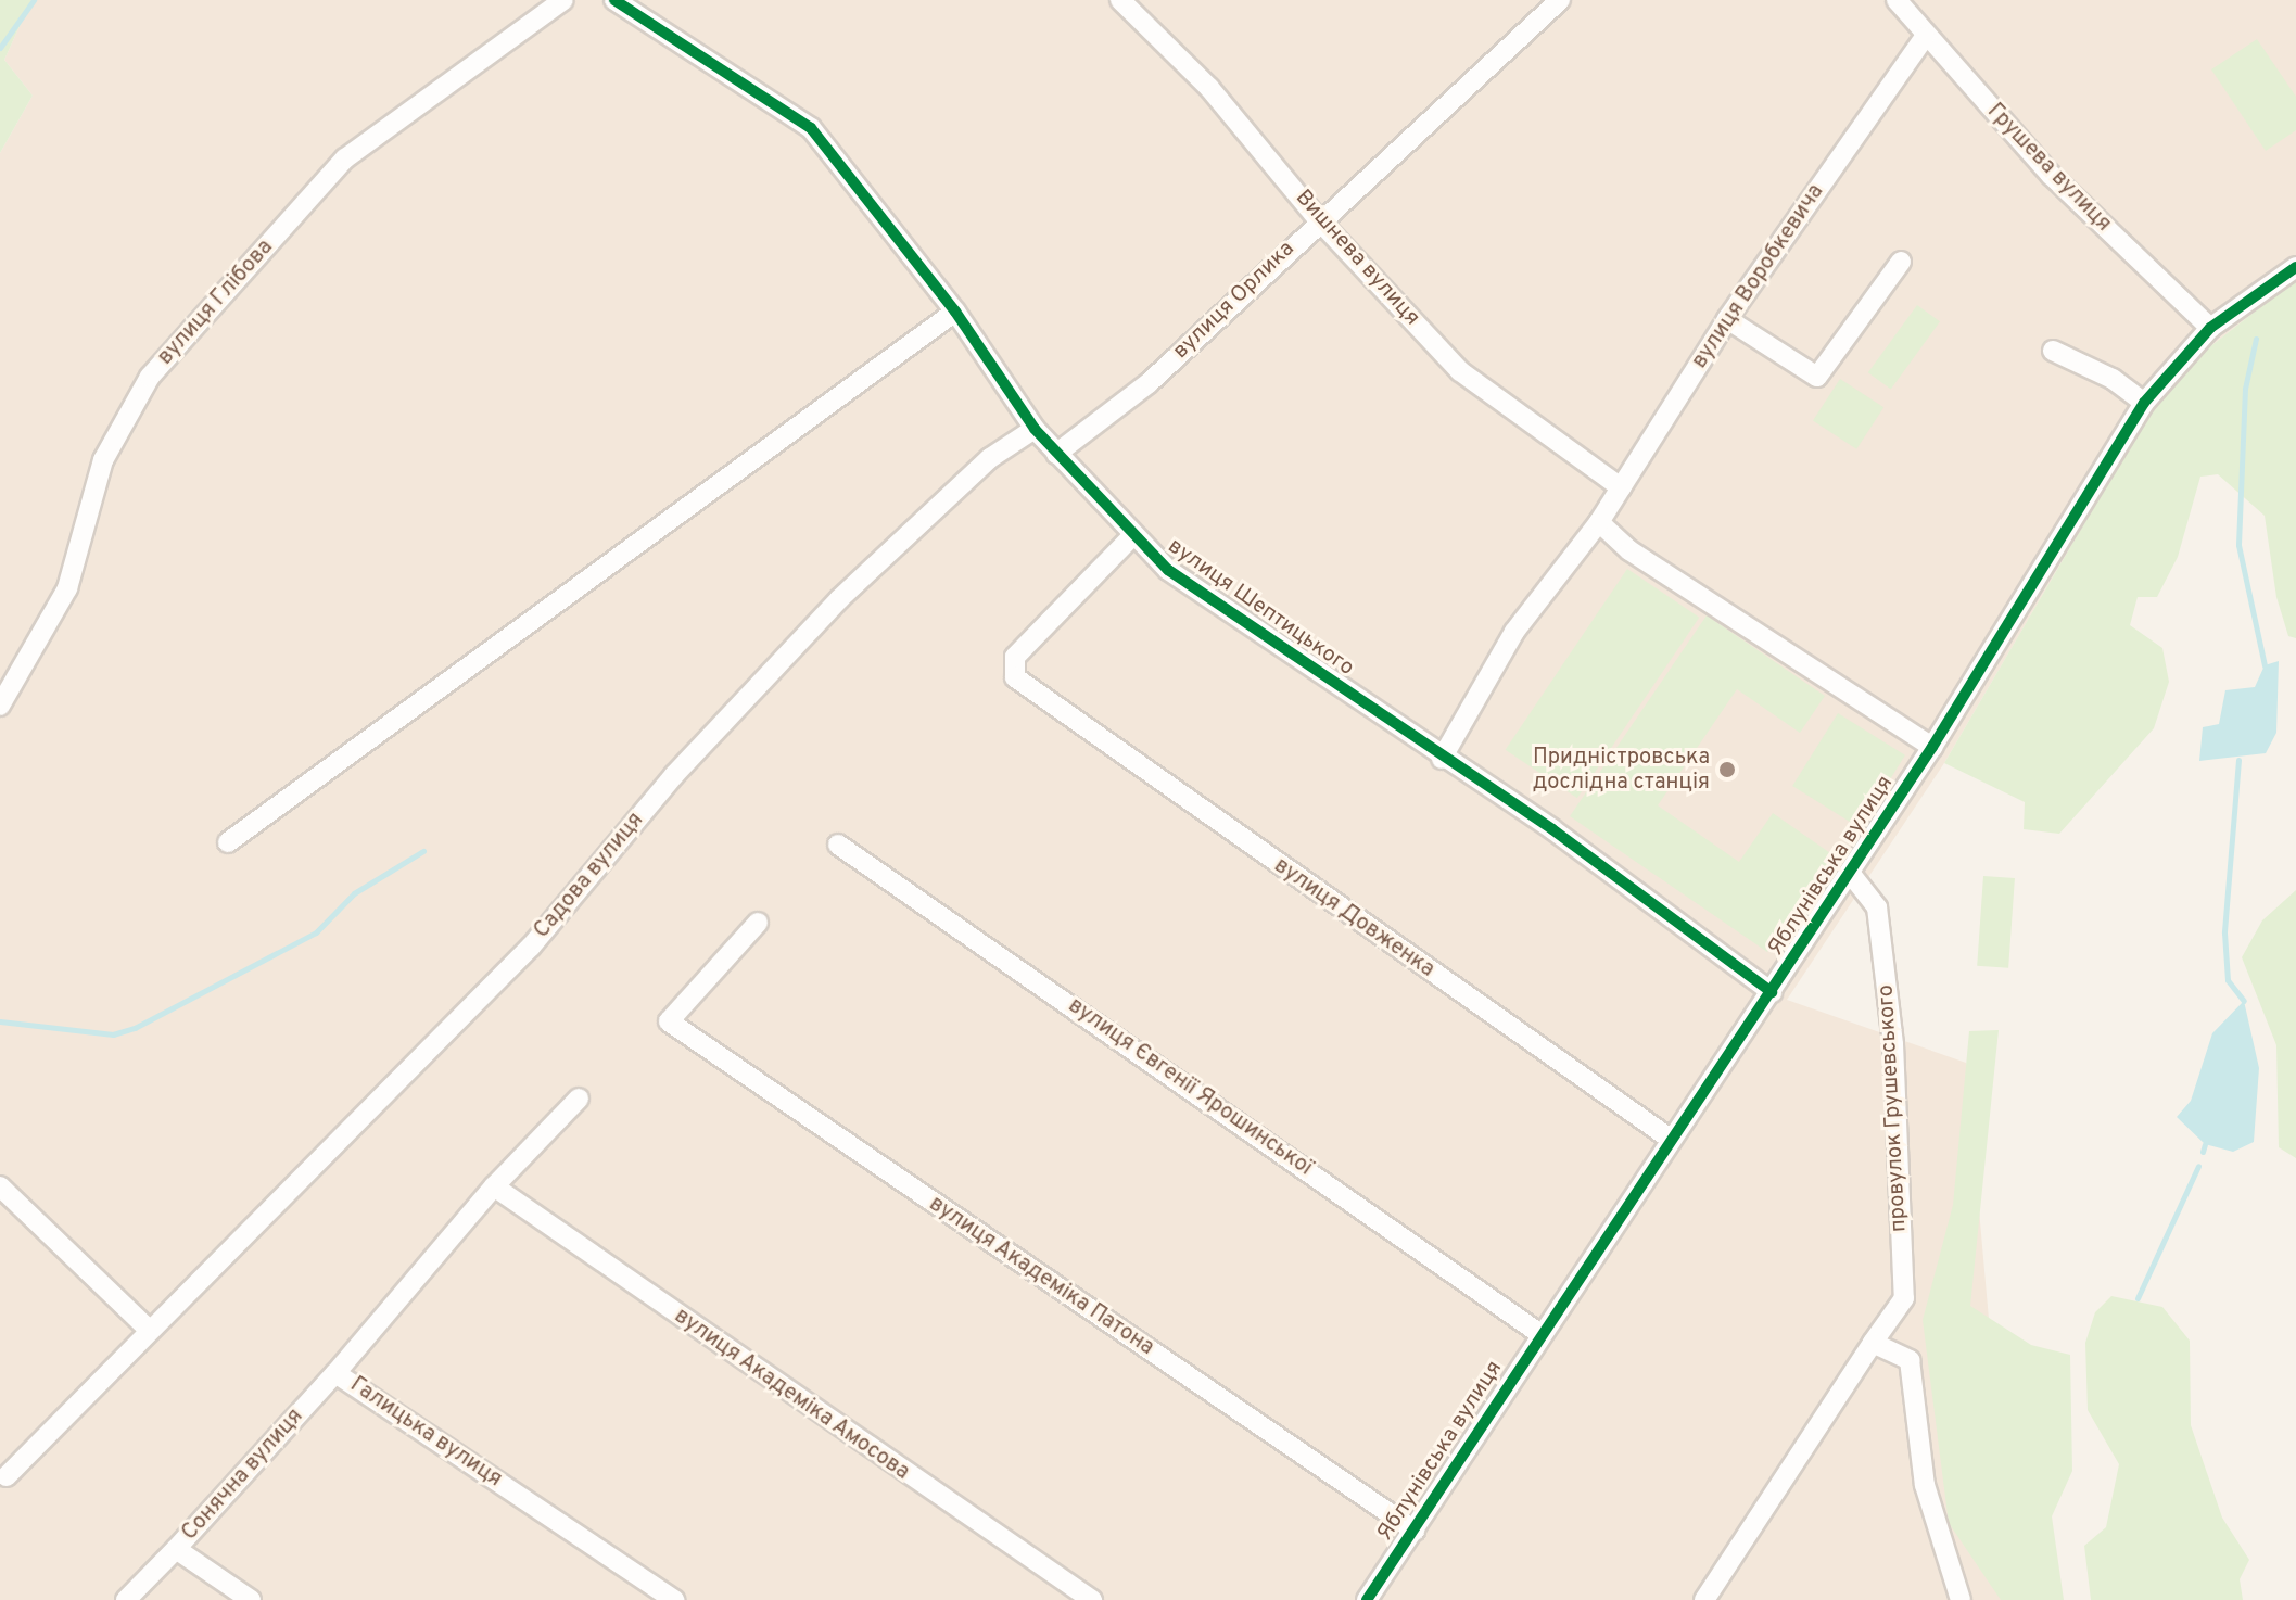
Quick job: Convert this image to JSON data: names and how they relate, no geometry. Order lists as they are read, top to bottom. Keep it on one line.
{"streets":{"street":["Грушева вулиця","Вишнева вулиця","вулиця Воробкевича","вулиця Орлика","вулиця Глібова","вулиця Шептицького","Яблунівська вулиця","Садова вулиця","вулиця Довженка","вулиця Євгенії Ярошинської","провулок Грушевського","вулиця Академіка Патона","вулиця Академіка Амосова","Галицька вулиця","Сонячна вулиця"]},"crossings":[["Грушева вулиця","вулиця Воробкевича"],["Грушева вулиця","Яблунівська вулиця"],["Вишнева вулиця","вулиця Воробкевича"],["Вишнева вулиця","вулиця Орлика"],["вулиця Воробкевича","вулиця Шептицького"],["вулиця Орлика","вулиця Шептицького"],["вулиця Шептицького","Яблунівська вулиця"],["вулиця Шептицького","Садова вулиця"],["вулиця Шептицького","вулиця Довженка"],["Яблунівська вулиця","вулиця Довженка"],["Яблунівська вулиця","вулиця Євгенії Ярошинської"],["Яблунівська вулиця","провулок Грушевського"],["Яблунівська вулиця","вулиця Академіка Патона"],["вулиця Академіка Амосова","Галицька вулиця"],["Галицька вулиця","Сонячна вулиця"]],"places":["Придністровська дослідна станція"]}
